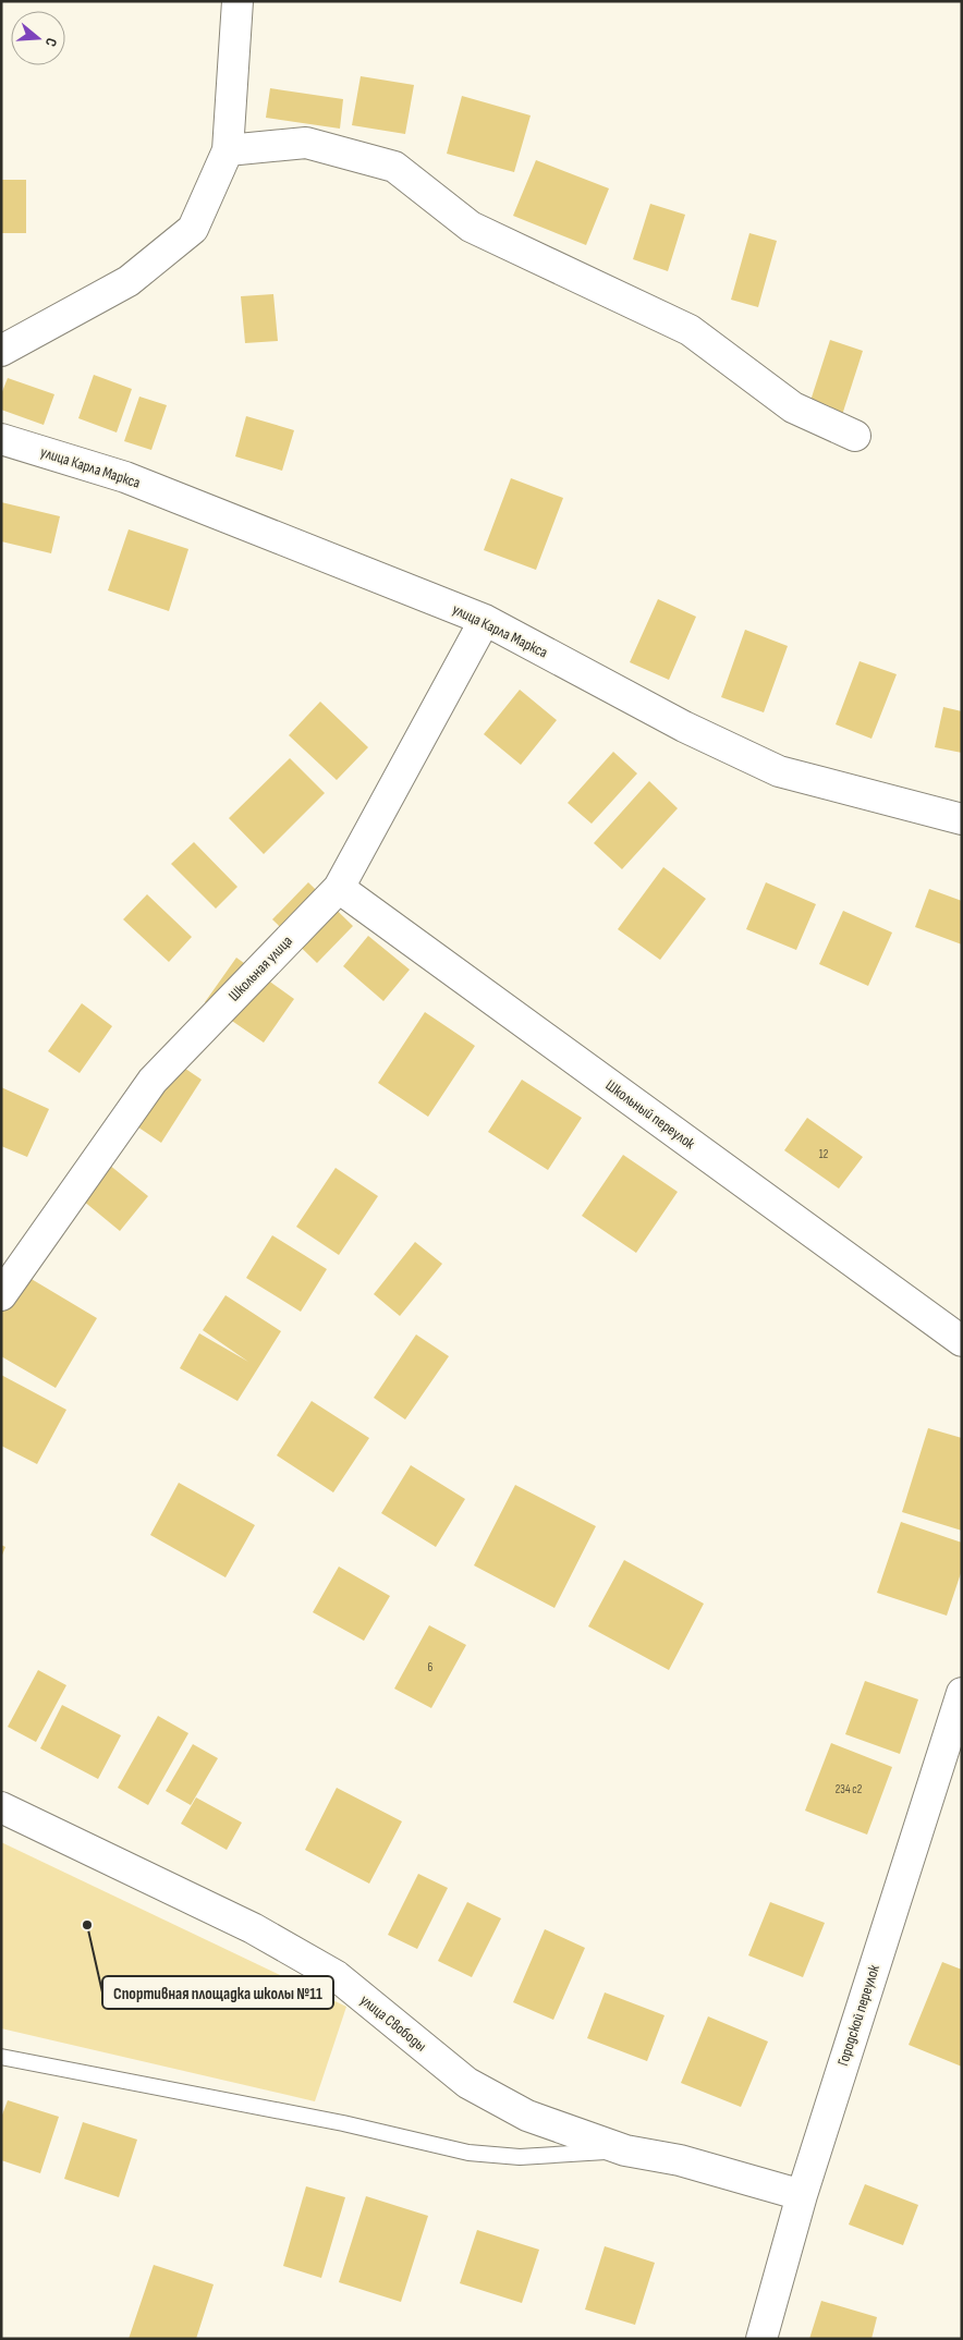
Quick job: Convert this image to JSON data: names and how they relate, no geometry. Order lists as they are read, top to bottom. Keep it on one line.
{"streets":{"street":["улица Карла Маркса","Школьная улица","Школьный переулок","Городской переулок","улица Свободы"]},"crossings":[["улица Карла Маркса","Школьная улица"],["Школьная улица","Школьный переулок"],["Городской переулок","улица Свободы"]],"places":["Спортивная площадка школы №11"],"house_numbers":["12","6","234 с2"],"north":"right"}
